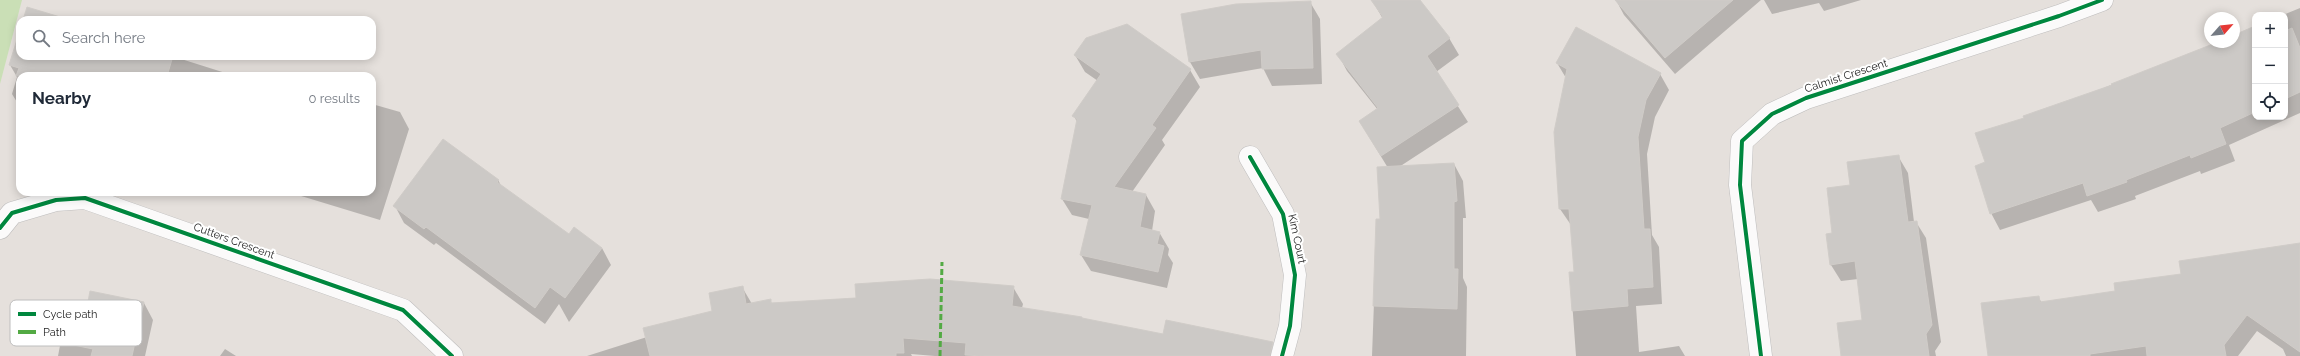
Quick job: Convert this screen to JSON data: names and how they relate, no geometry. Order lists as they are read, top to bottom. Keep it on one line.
{"streets":{"street":["Calmist Crescent","Kim Court","Cutters Crescent"]},"legend":["Cycle path","Path"],"north":"top right","page":{"map_buttons":["+","−"],"search":"Search here","heading":["Nearby","0 results"]}}
